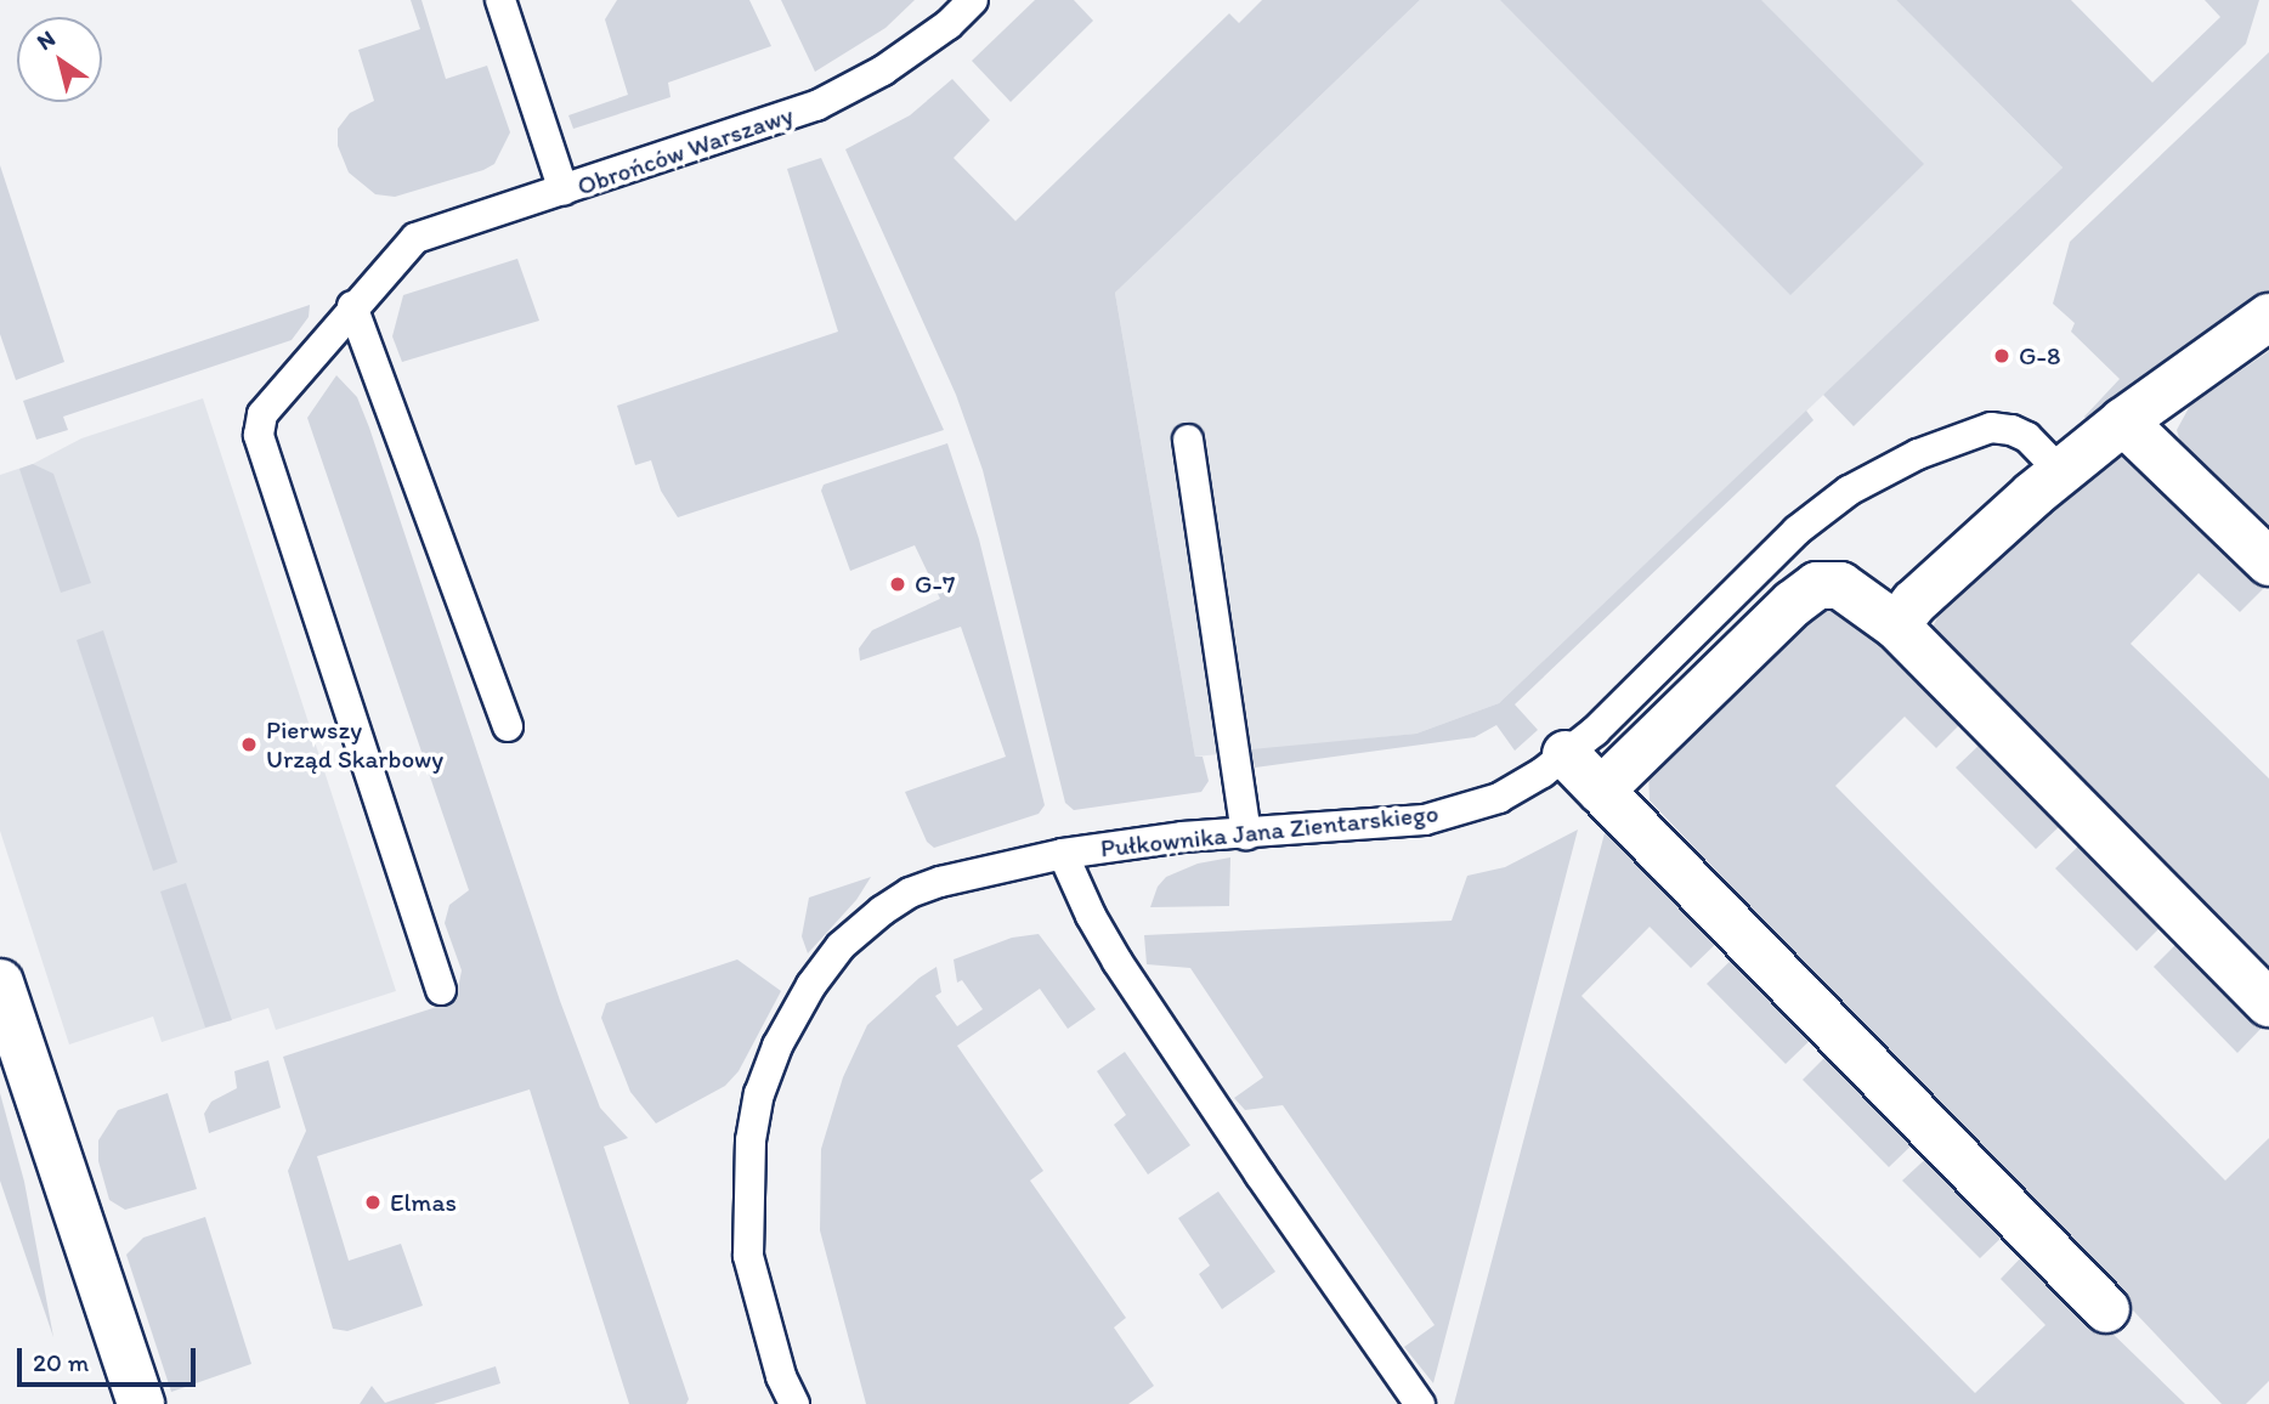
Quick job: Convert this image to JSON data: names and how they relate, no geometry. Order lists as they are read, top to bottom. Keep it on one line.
{"streets":{"lane":["Obrońców Warszawy","Pułkownika Jana Zientarskiego"]},"places":["G-8","G-7","Pierwszy Urząd Skarbowy","Elmas"],"scale_bar":"20 m","north":"top left"}
